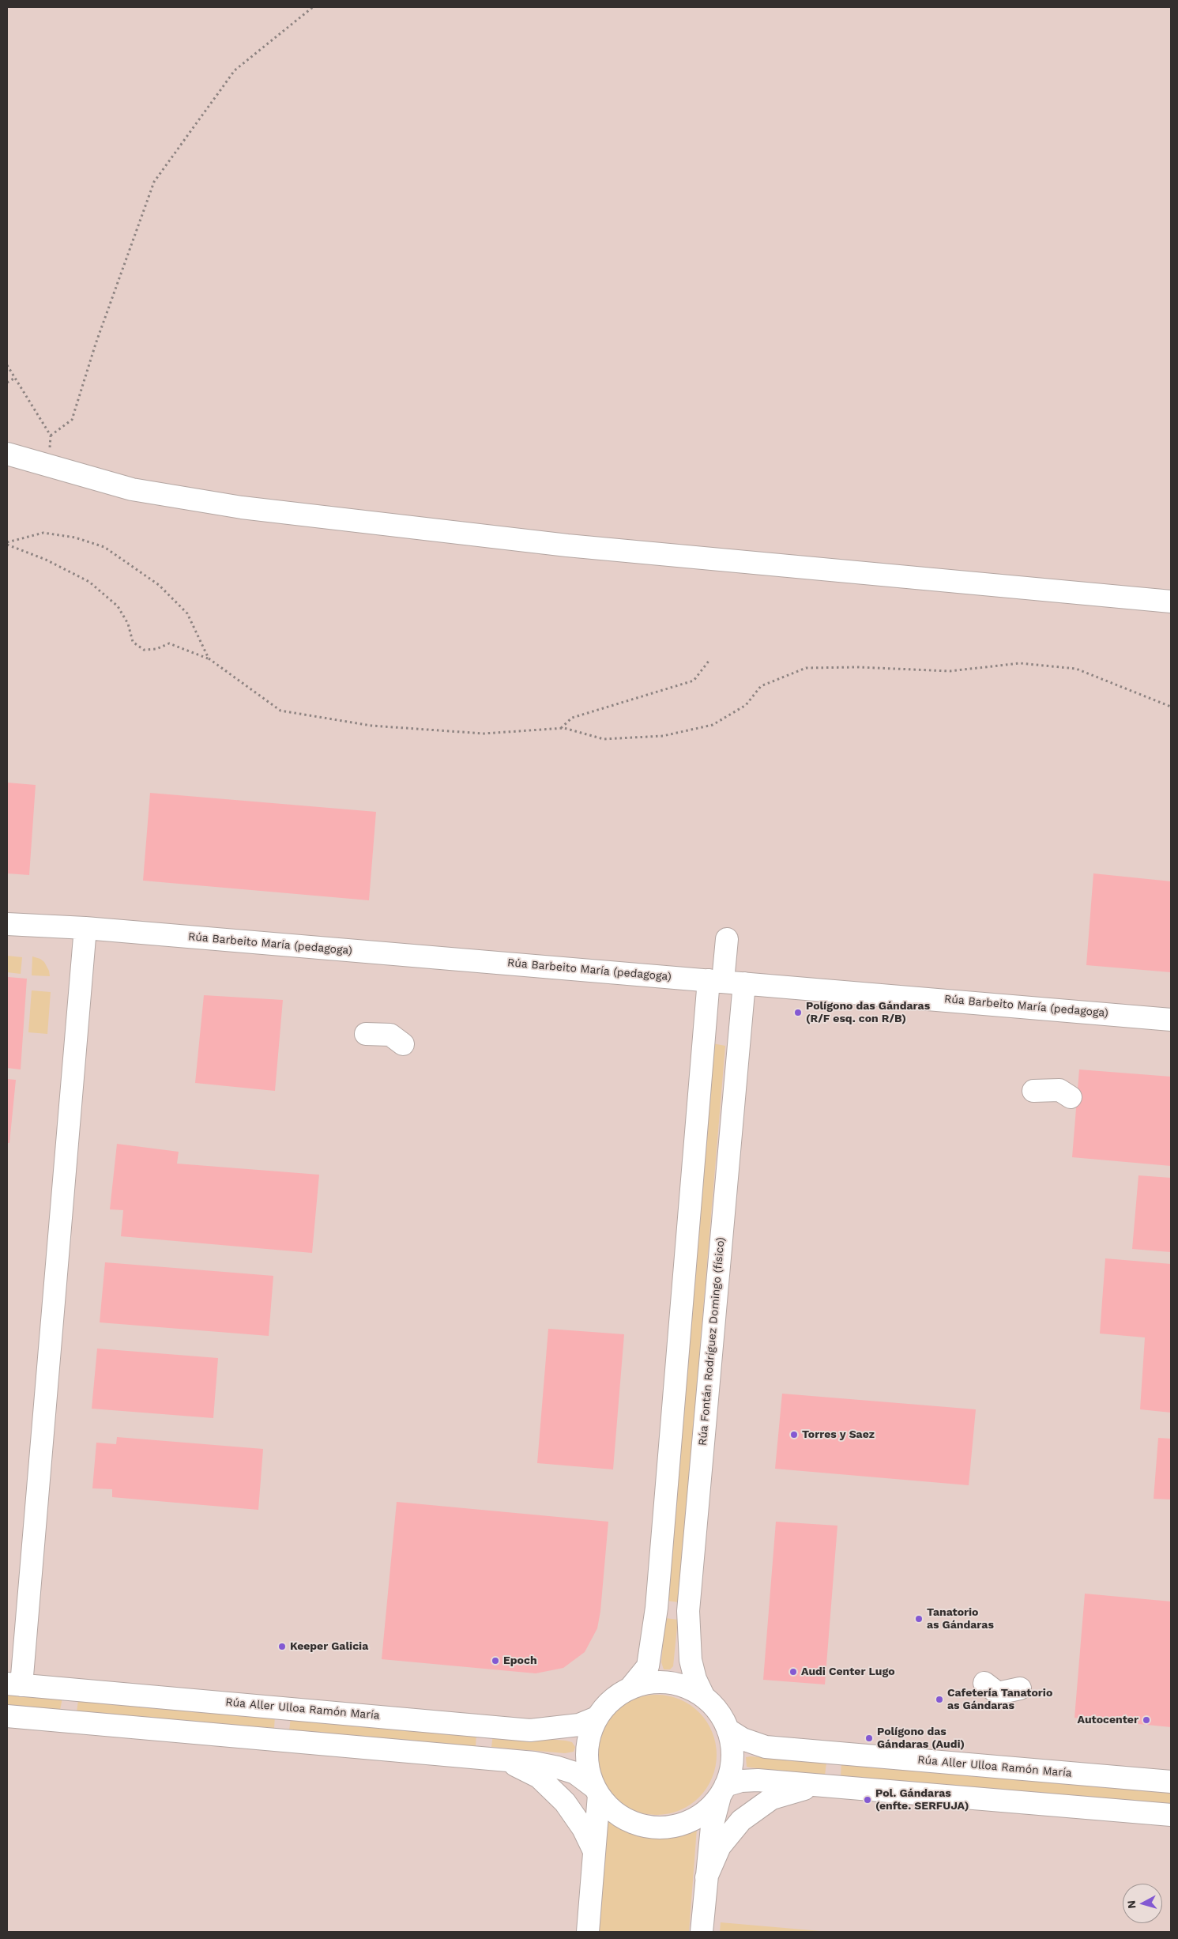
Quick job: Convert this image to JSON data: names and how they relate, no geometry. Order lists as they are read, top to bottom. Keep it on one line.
{"streets":{"street":["Rúa Barbeito María (pedagoga)","Rúa Fontán Rodríguez Domingo (físico)","Rúa Aller Ulloa Ramón María"]},"crossings":[["Rúa Barbeito María (pedagoga)","Rúa Fontán Rodríguez Domingo (físico)"],["Rúa Fontán Rodríguez Domingo (físico)","Rúa Aller Ulloa Ramón María"]],"places":["Polígono das Gándaras (R/F esq. con R/B)","Torres y Saez","Tanatorio as Gándaras","Keeper Galicia","Epoch","Audi Center Lugo","Cafetería Tanatorio as Gándaras","Autocenter","Polígono das Gándaras (Audi)","Pol. Gándaras (enfte. SERFUJA)"],"north":"left"}
